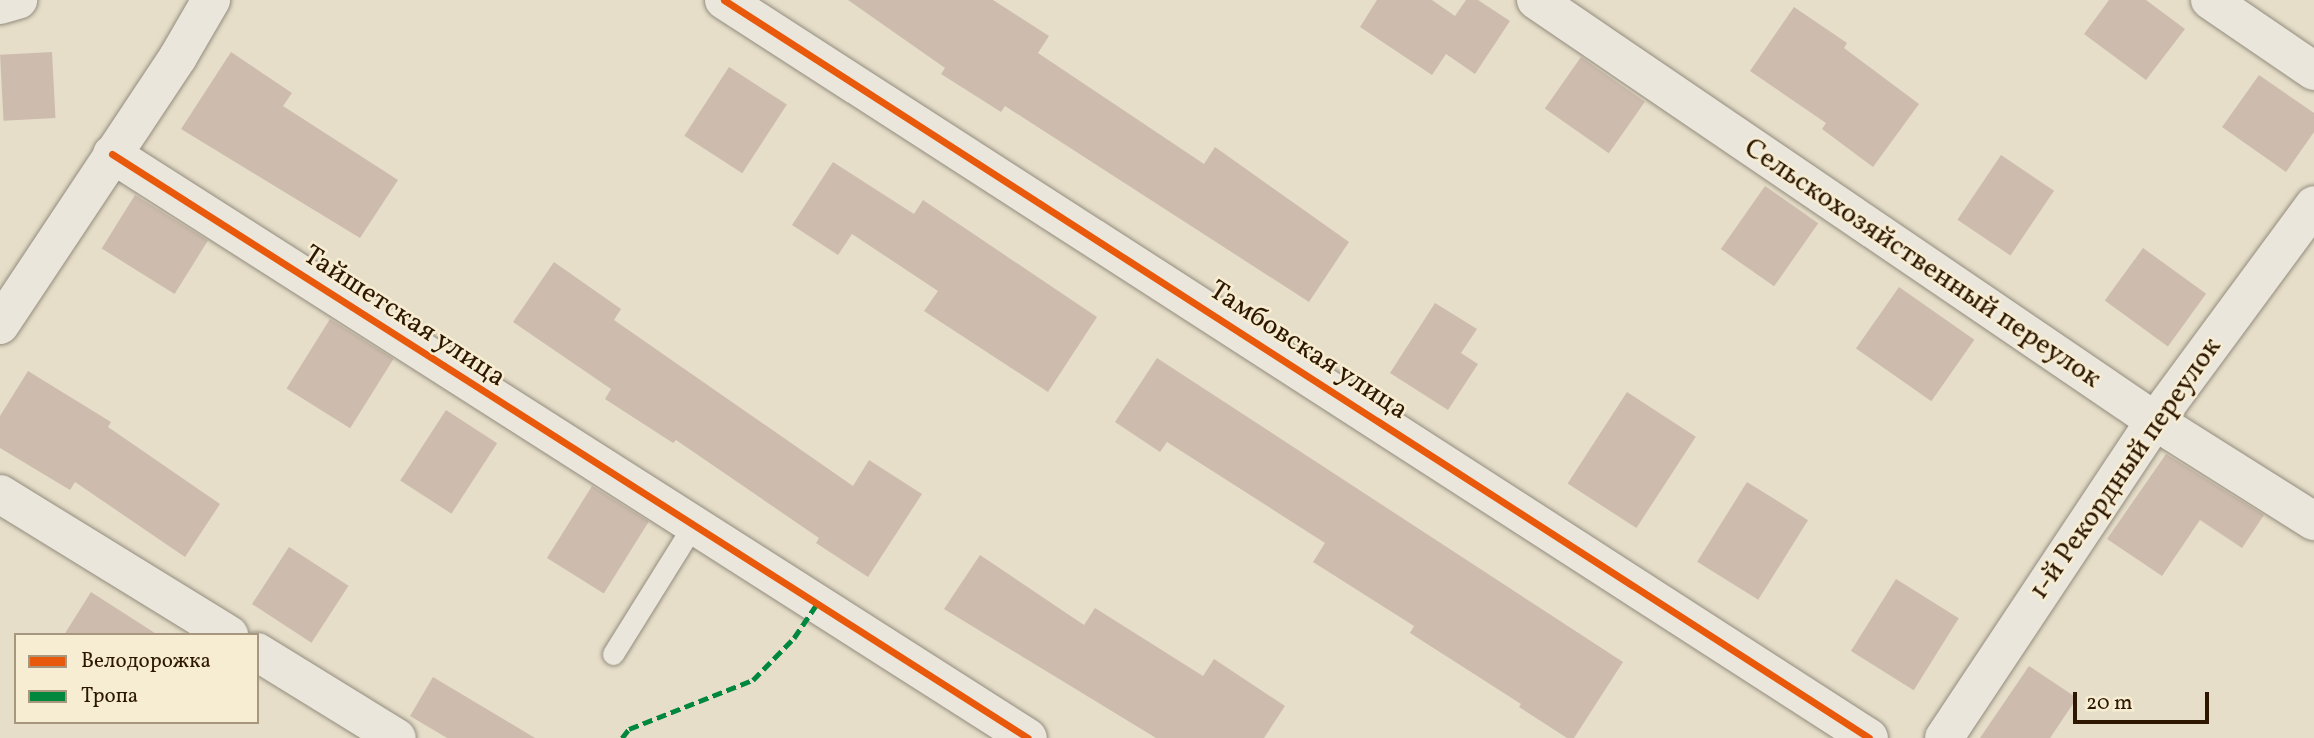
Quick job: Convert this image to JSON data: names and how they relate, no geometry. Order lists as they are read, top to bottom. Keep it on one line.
{"streets":{"street":["Сельскохозяйственный переулок","Тайшетская улица","Тамбовская улица","1-й Рекордный переулок"]},"crossings":[["Сельскохозяйственный переулок","1-й Рекордный переулок"]],"legend":["Велодорожка","Тропа"],"scale_bar":"20 m"}
